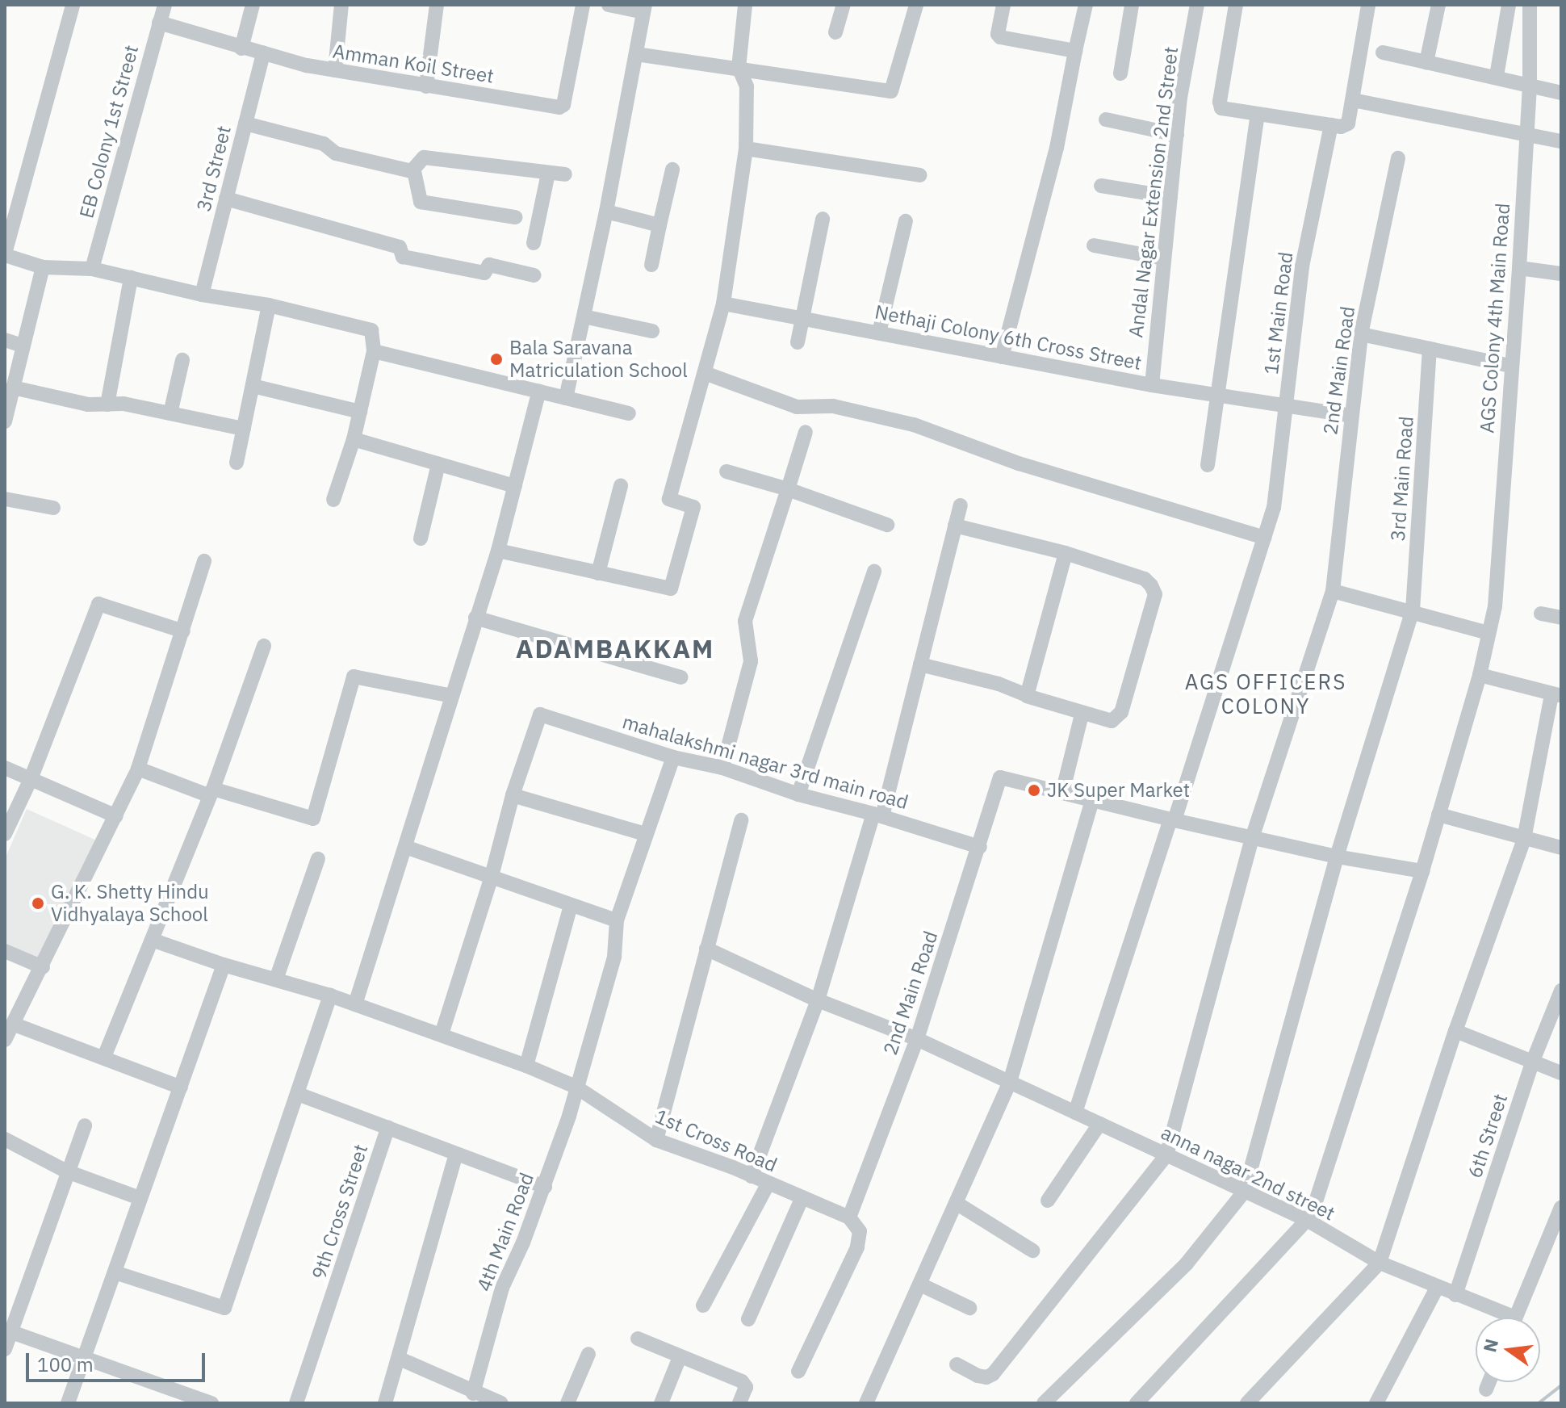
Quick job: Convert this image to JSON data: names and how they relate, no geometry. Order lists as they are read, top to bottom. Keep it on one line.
{"streets":{"street":["Amman Koil Street","EB Colony 1st Street","3rd Street","Andal Nagar Extension 2nd Street","1st Main Road","AGS Colony 4th Main Road","Nethaji Colony 6th Cross Street","2nd Main Road","3rd Main Road","mahalakshmi nagar 3rd main road","6th Street","1st Cross Road","anna nagar 2nd street","9th Cross Street","4th Main Road"]},"crossings":[["Amman Koil Street","EB Colony 1st Street"],["Amman Koil Street","3rd Street"],["Andal Nagar Extension 2nd Street","Nethaji Colony 6th Cross Street"],["1st Main Road","Nethaji Colony 6th Cross Street"],["1st Main Road","anna nagar 2nd street"],["AGS Colony 4th Main Road","anna nagar 2nd street"],["Nethaji Colony 6th Cross Street","2nd Main Road"],["2nd Main Road","mahalakshmi nagar 3rd main road"],["2nd Main Road","1st Cross Road"],["2nd Main Road","anna nagar 2nd street"],["3rd Main Road","anna nagar 2nd street"],["mahalakshmi nagar 3rd main road","4th Main Road"],["6th Street","anna nagar 2nd street"],["1st Cross Road","4th Main Road"]],"districts":["ADAMBAKKAM","AGS OFFICERS COLONY"],"places":["Bala Saravana Matriculation School","JK Super Market","G. K. Shetty Hindu Vidhyalaya School"],"scale_bar":"100 m","north":"left"}
